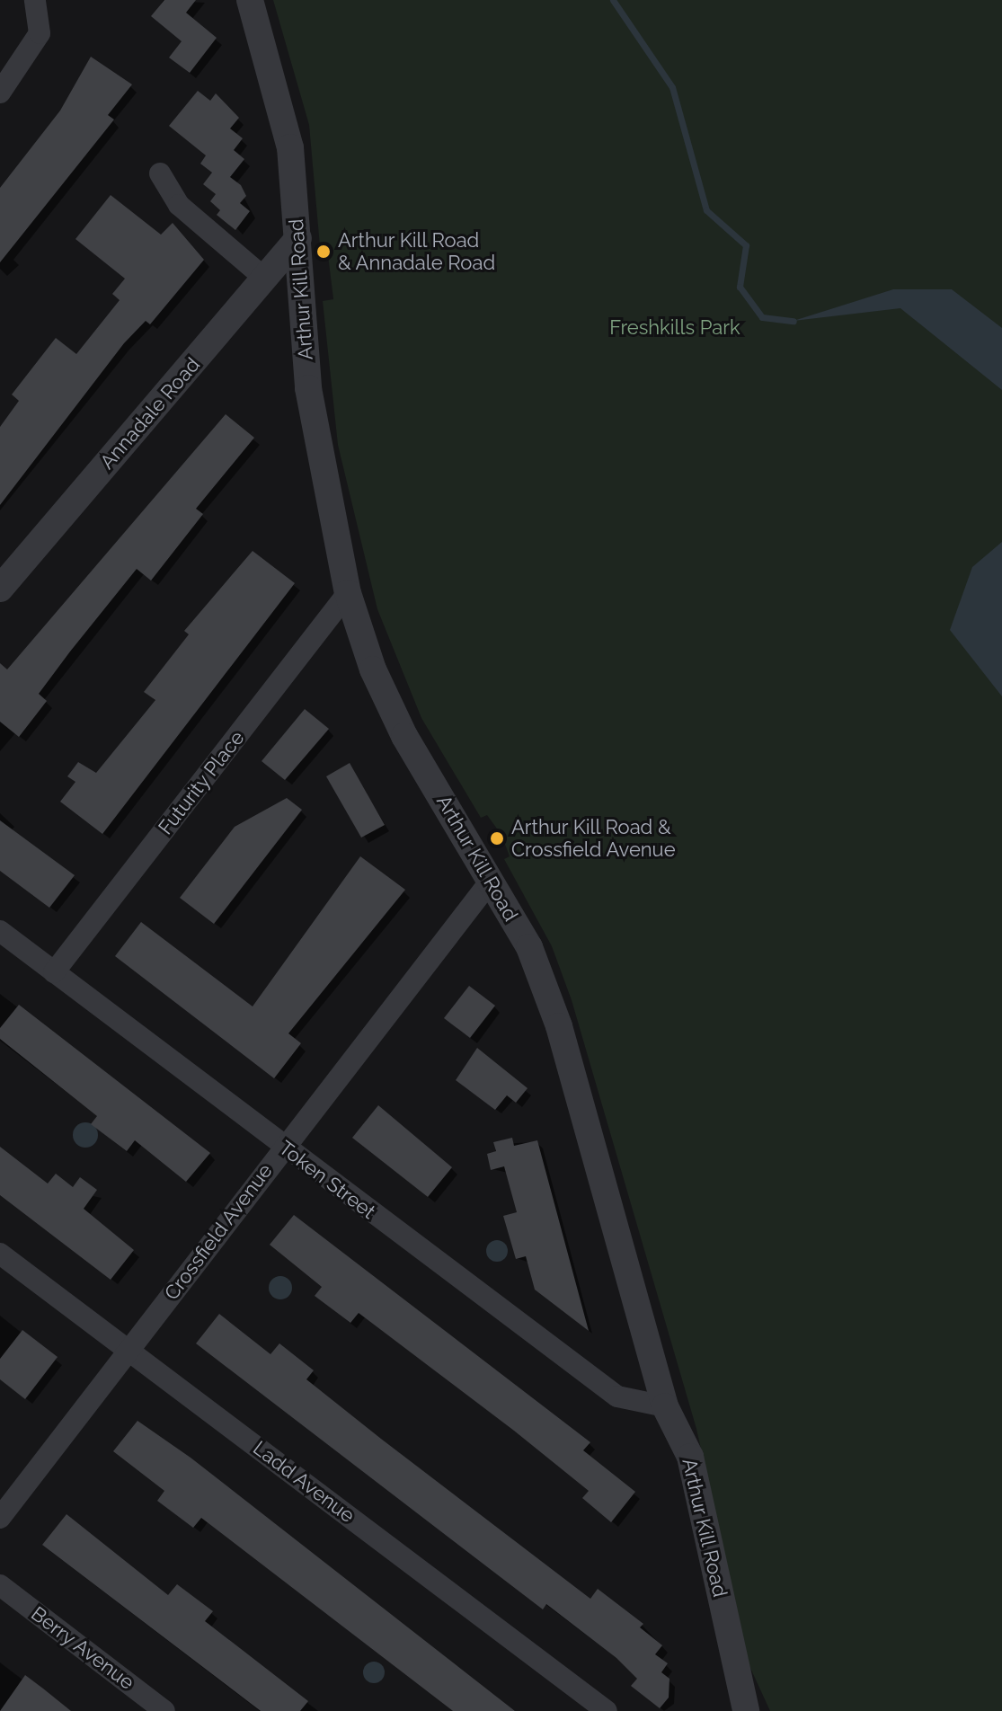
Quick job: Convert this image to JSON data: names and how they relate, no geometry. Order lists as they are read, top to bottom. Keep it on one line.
{"streets":{"street":["Arthur Kill Road","Annadale Road","Futurity Place","Token Street","Crossfield Avenue","Ladd Avenue","Berry Avenue"]},"crossings":[["Arthur Kill Road","Annadale Road"],["Arthur Kill Road","Futurity Place"],["Arthur Kill Road","Token Street"],["Arthur Kill Road","Crossfield Avenue"],["Futurity Place","Token Street"],["Token Street","Crossfield Avenue"],["Crossfield Avenue","Ladd Avenue"]],"parks":["Freshkills Park"],"places":["Arthur Kill Road & Annadale Road","Arthur Kill Road & Crossfield Avenue"]}
